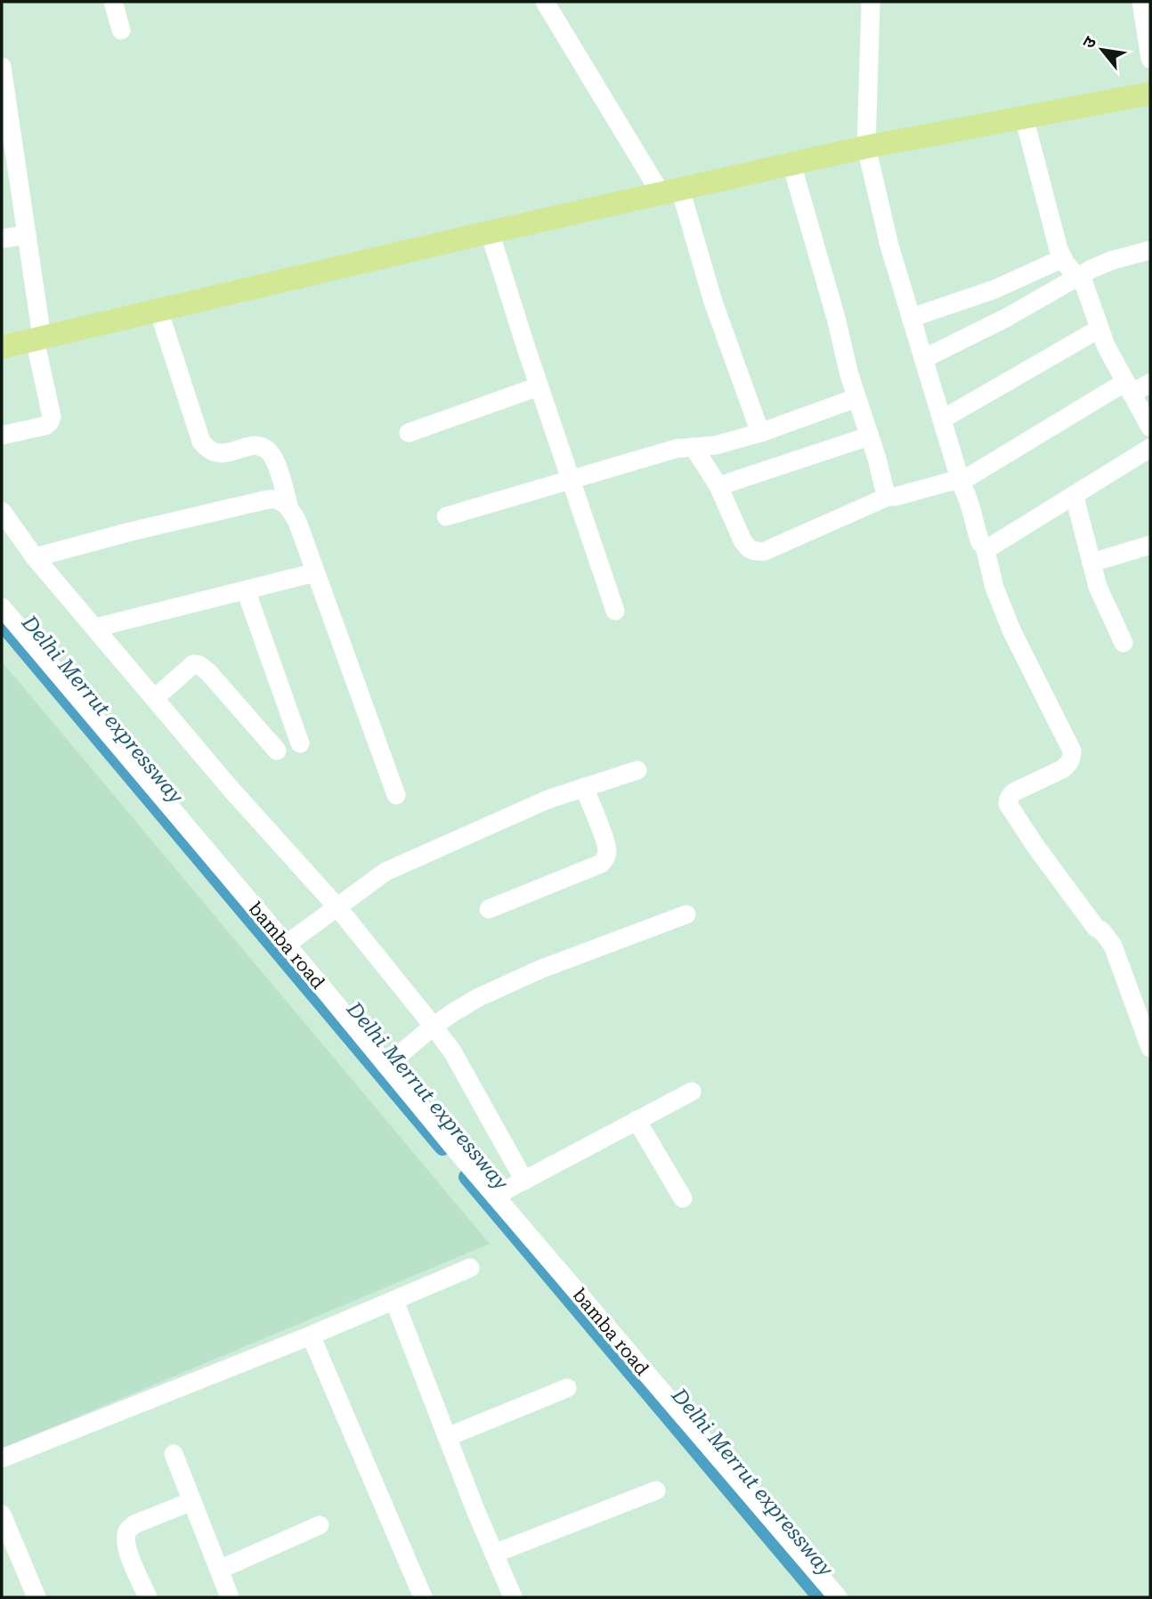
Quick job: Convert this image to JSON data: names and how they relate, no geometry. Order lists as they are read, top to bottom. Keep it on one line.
{"streets":{"street":["bamba road"]},"water":["Delhi Merrut expressway"],"north":"top left"}
